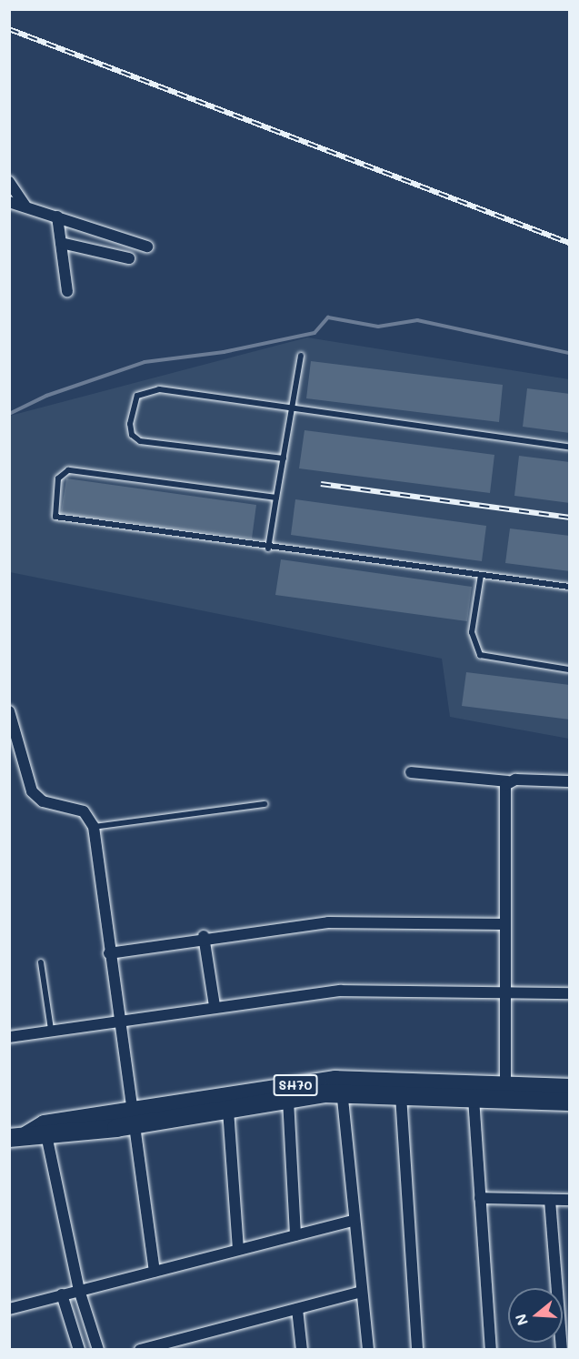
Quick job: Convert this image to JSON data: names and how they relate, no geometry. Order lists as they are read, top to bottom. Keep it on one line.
{"streets":{"main road":["SH70"]},"north":"left"}
